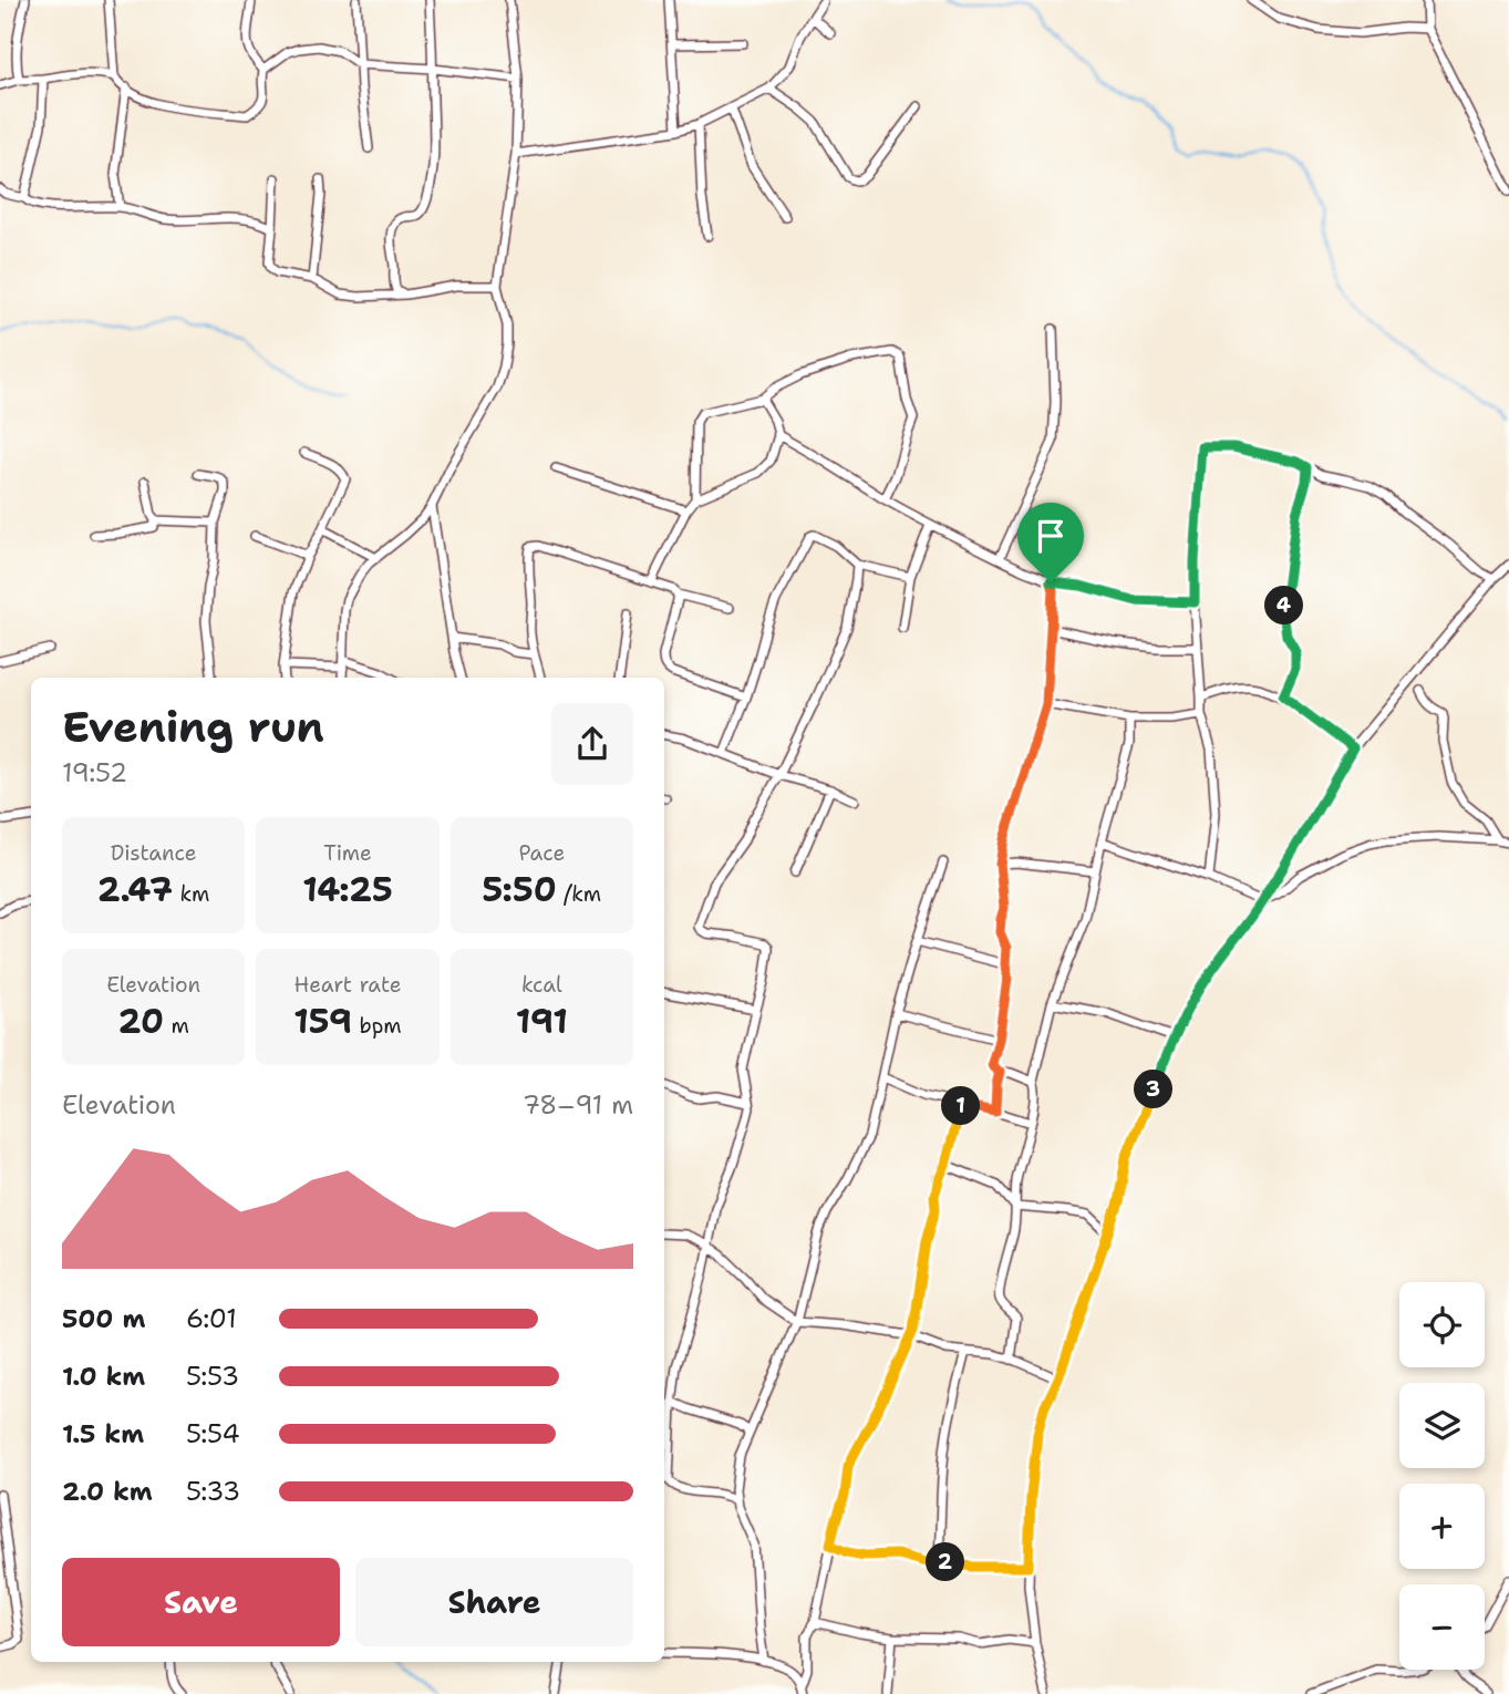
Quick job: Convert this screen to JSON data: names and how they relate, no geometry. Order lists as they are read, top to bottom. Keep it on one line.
{"page":{"pins":["4","3","1","2"],"heading":["Evening run","19:52"],"stats":[["Distance","2.47 km"],["Time","14:25"],["Pace","5:50 /km"],["Elevation","20 m"],["Heart rate","159 bpm"],["kcal","191"]],"chart":["Elevation","78–91 m"],"map_buttons":["+","−"],"list":[{"name":"500 m","note":"6:01"},{"name":"1.0 km","note":"5:53"},{"name":"1.5 km","note":"5:54"},{"name":"2.0 km","note":"5:33"}],"buttons":["Save","Share"]}}
